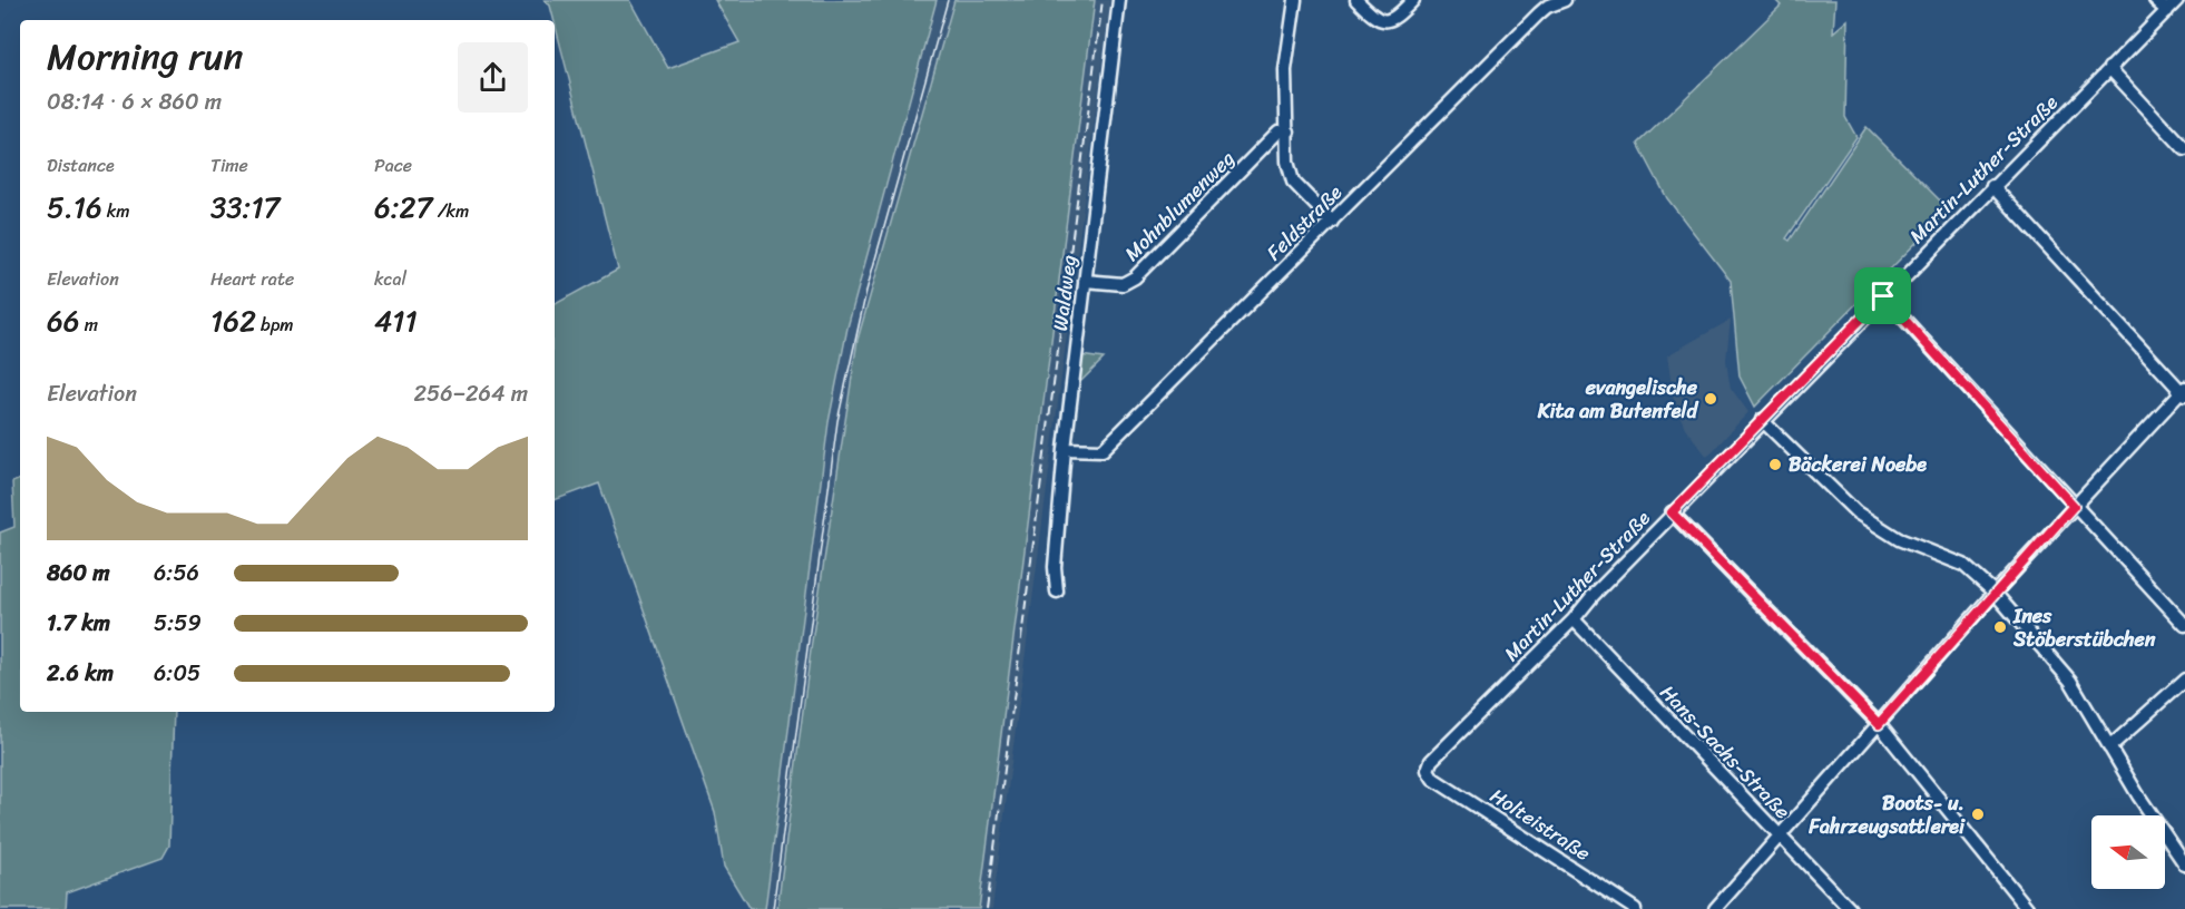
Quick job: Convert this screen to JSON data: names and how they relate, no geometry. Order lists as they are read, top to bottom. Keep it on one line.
{"streets":{"street":["Martin-Luther-Straße","Mohnblumenweg","Feldstraße","Waldweg","Hans-Sachs-Straße","Holteistraße"]},"crossings":[["Martin-Luther-Straße","Hans-Sachs-Straße"],["Martin-Luther-Straße","Holteistraße"],["Mohnblumenweg","Waldweg"],["Feldstraße","Waldweg"]],"places":["evangelische Kita am Butenfeld","Bäckerei Noebe","Ines Stöberstübchen","Boots- u. Fahrzeugsattlerei"],"north":"left","page":{"heading":["Morning run","08:14 · 6 × 860 m"],"stats":[["Distance","5.16 km"],["Time","33:17"],["Pace","6:27 /km"],["Elevation","66 m"],["Heart rate","162 bpm"],["kcal","411"]],"chart":["Elevation","256–264 m"],"list":[{"name":"860 m","note":"6:56"},{"name":"1.7 km","note":"5:59"},{"name":"2.6 km","note":"6:05"}]}}
